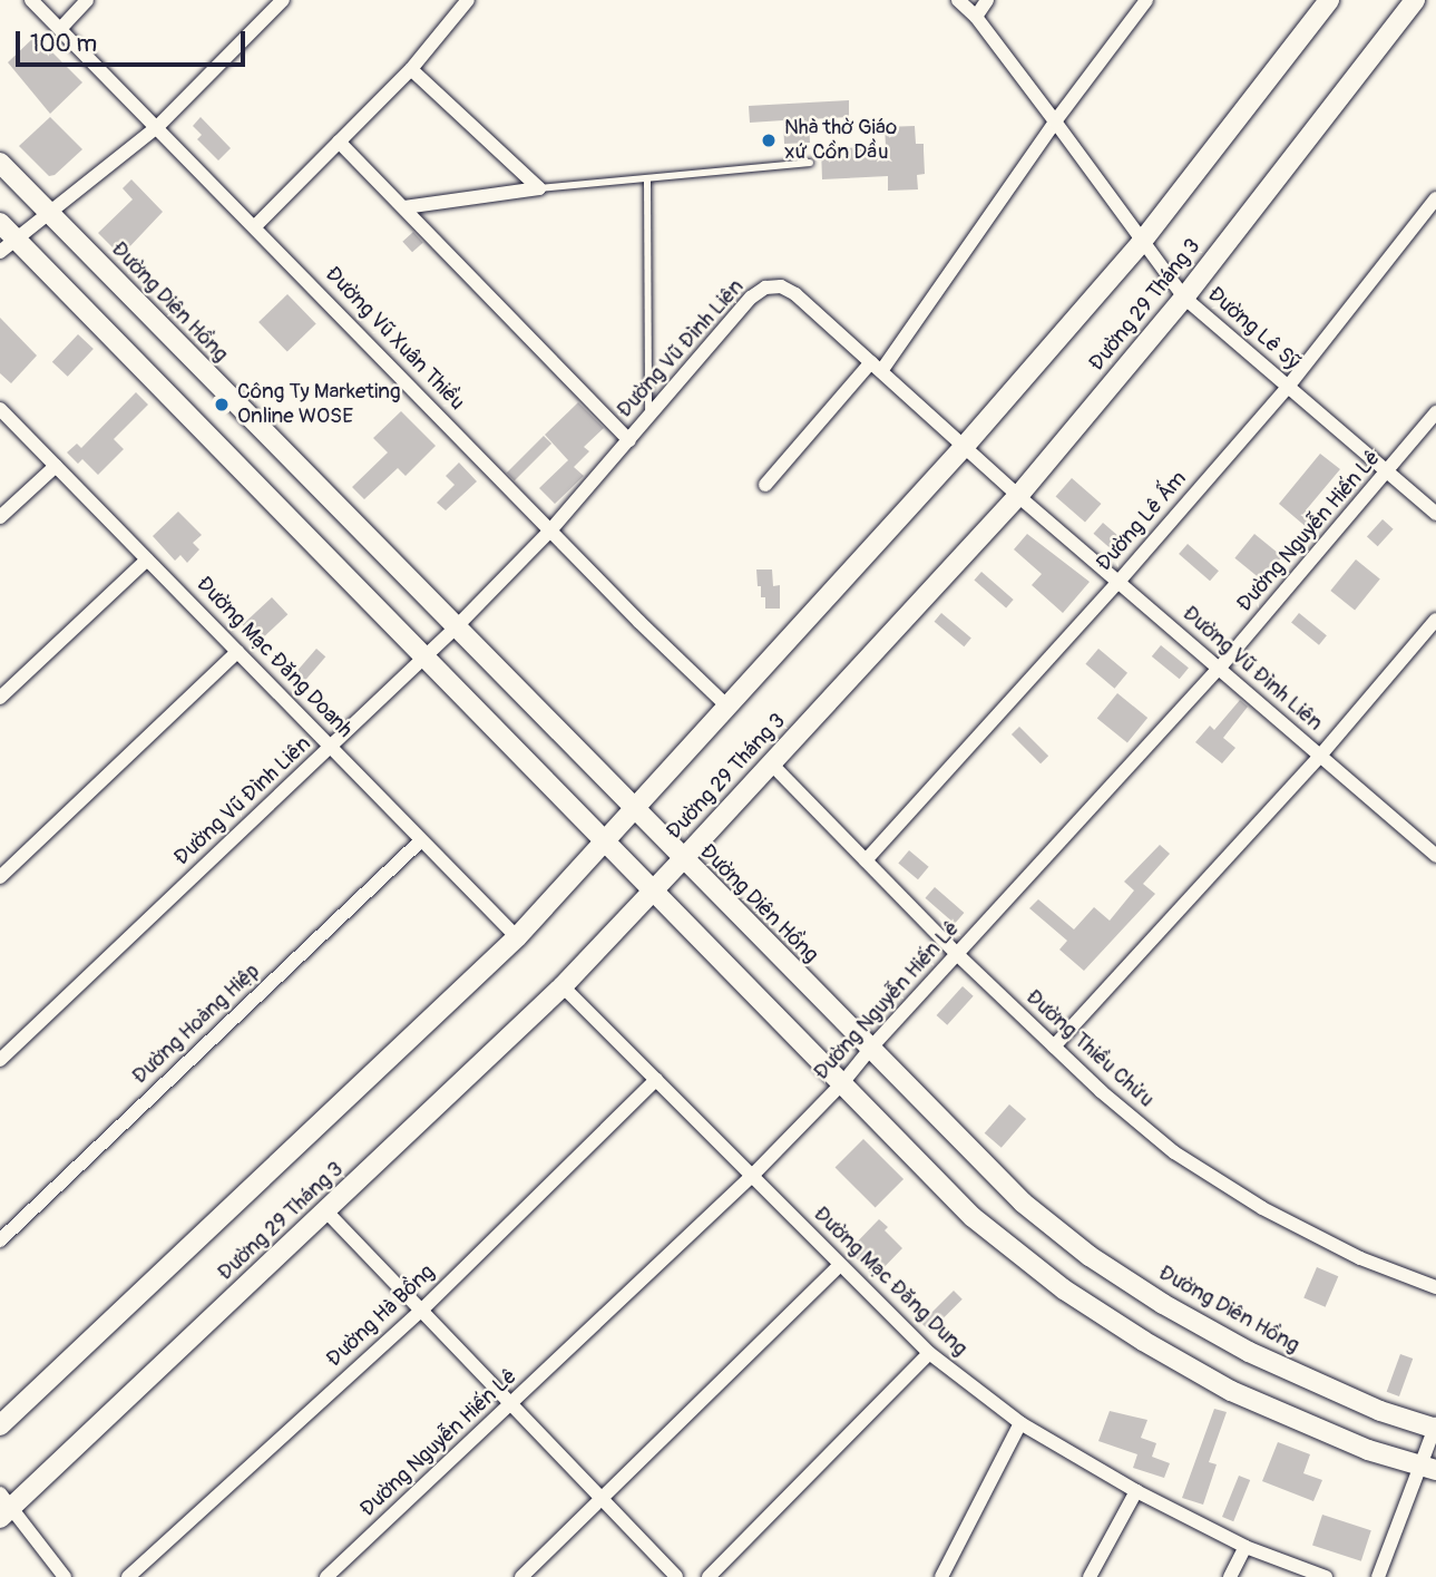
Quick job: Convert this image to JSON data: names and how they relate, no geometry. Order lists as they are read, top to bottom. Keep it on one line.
{"streets":{"street":["Đường Diên Hồng","Đường 29 Tháng 3","Đường Lê Sỹ","Đường Vũ Xuân Thiều","Đường Vũ Đình Liên","Đường Lê Ấm","Đường Nguyễn Hiến Lê","Đường Mạc Đăng Doanh","Đường Hoàng Hiệp","Đường Thiều Chửu","Đường Mạc Đăng Dung","Đường Hà Bồng"]},"crossings":[["Đường Diên Hồng","Đường 29 Tháng 3"],["Đường Diên Hồng","Đường Vũ Đình Liên"],["Đường Diên Hồng","Đường Nguyễn Hiến Lê"],["Đường 29 Tháng 3","Đường Lê Sỹ"],["Đường 29 Tháng 3","Đường Vũ Xuân Thiều"],["Đường 29 Tháng 3","Đường Vũ Đình Liên"],["Đường 29 Tháng 3","Đường Mạc Đăng Doanh"],["Đường 29 Tháng 3","Đường Thiều Chửu"],["Đường 29 Tháng 3","Đường Mạc Đăng Dung"],["Đường Lê Sỹ","Đường Lê Ấm"],["Đường Lê Sỹ","Đường Nguyễn Hiến Lê"],["Đường Vũ Xuân Thiều","Đường Vũ Đình Liên"],["Đường Vũ Đình Liên","Đường Lê Ấm"],["Đường Vũ Đình Liên","Đường Nguyễn Hiến Lê"],["Đường Vũ Đình Liên","Đường Mạc Đăng Doanh"],["Đường Lê Ấm","Đường Thiều Chửu"],["Đường Nguyễn Hiến Lê","Đường Thiều Chửu"],["Đường Nguyễn Hiến Lê","Đường Mạc Đăng Dung"],["Đường Mạc Đăng Doanh","Đường Hoàng Hiệp"],["Đường Mạc Đăng Dung","Đường Hà Bồng"]],"places":["Nhà thờ Giáo xứ Cồn Dầu","Công Ty Marketing Online WOSE"],"scale_bar":"100 m"}
